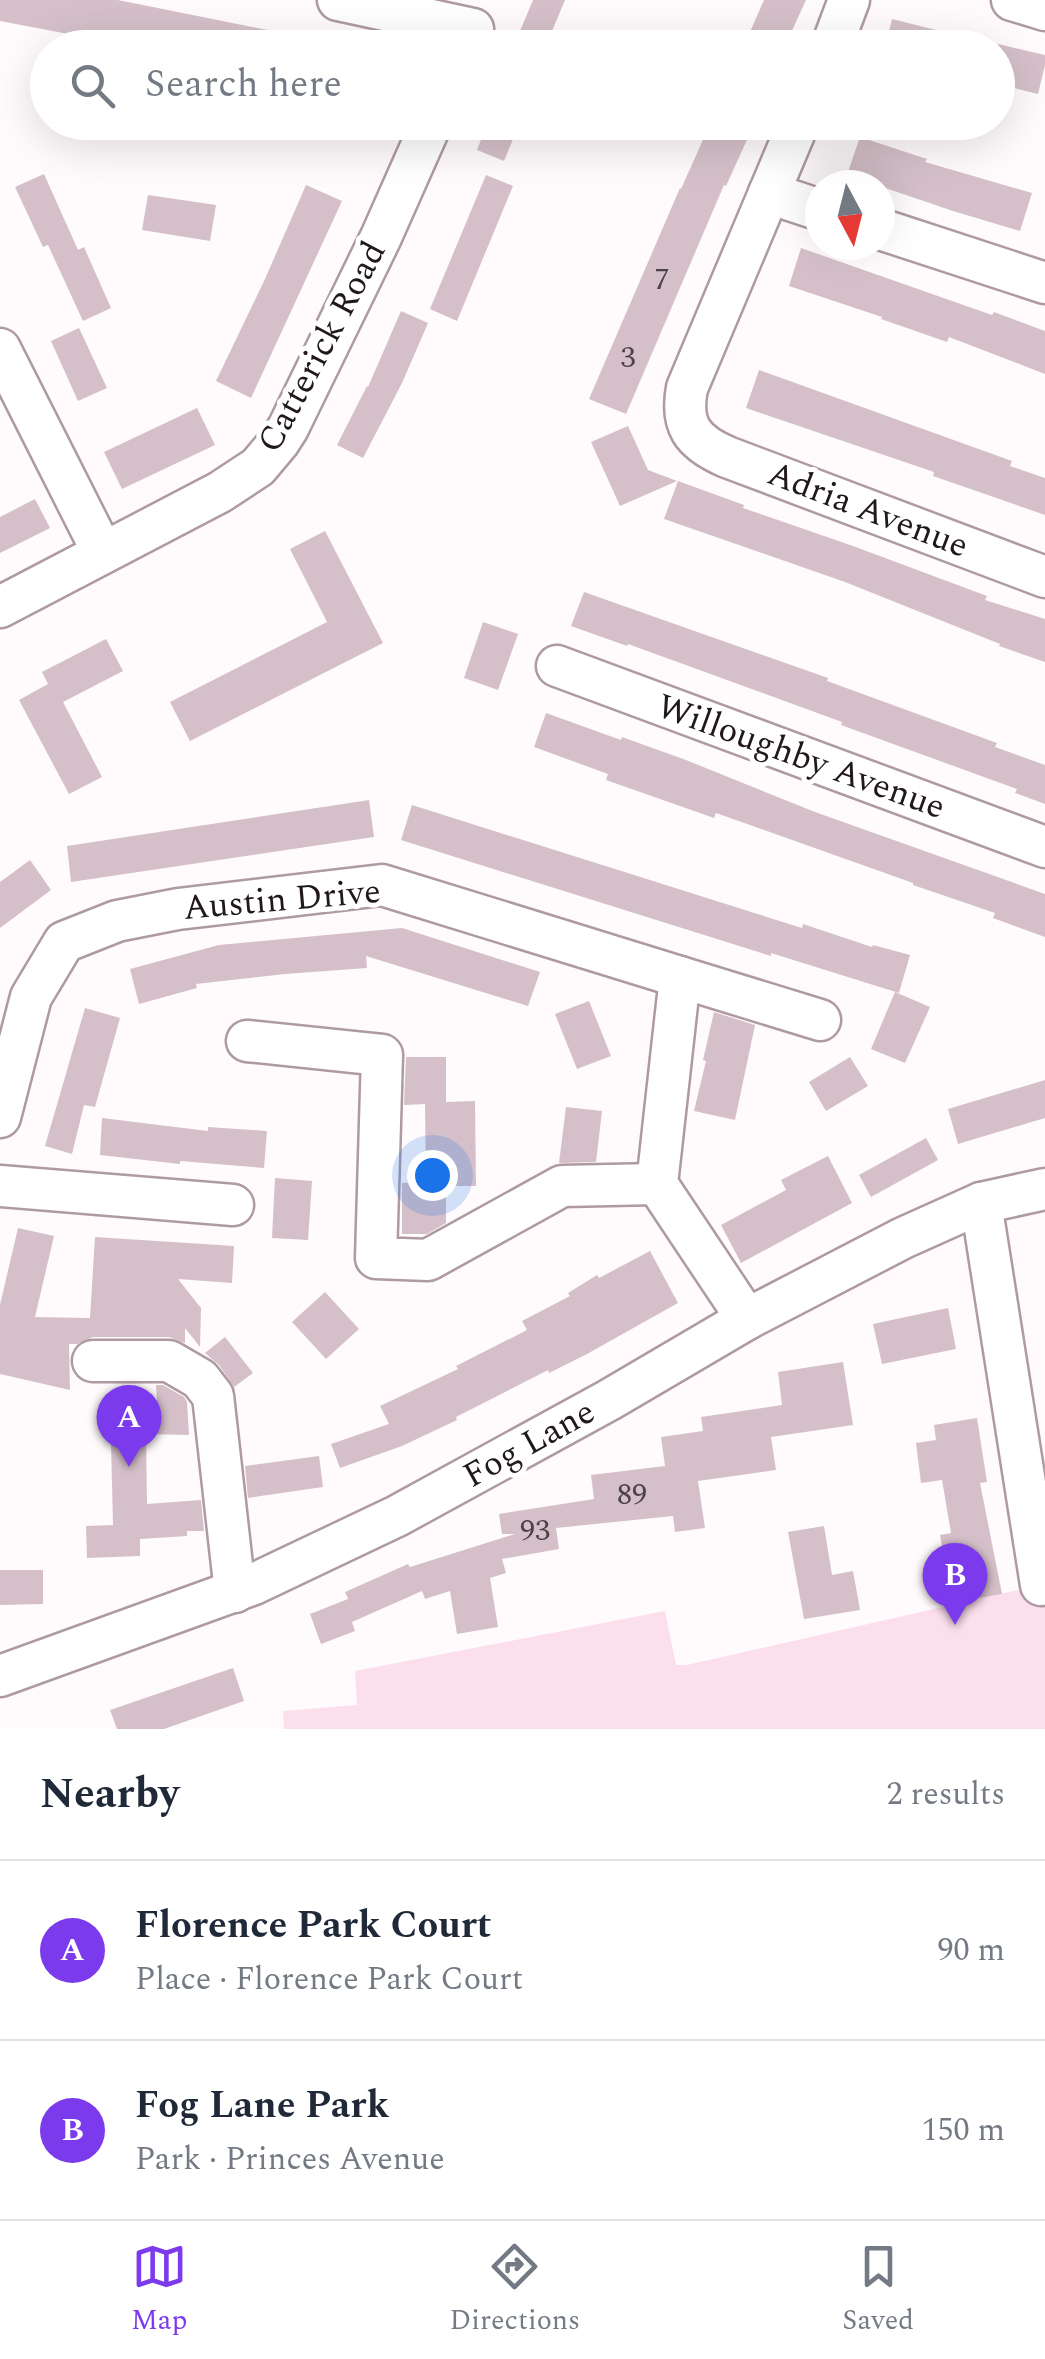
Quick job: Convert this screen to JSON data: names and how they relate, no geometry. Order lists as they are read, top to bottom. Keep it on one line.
{"streets":{"street":["Catterick Road","Adria Avenue","Willoughby Avenue","Austin Drive","Fog Lane"]},"house_numbers":["7","3","89","93"],"north":"bottom","page":{"search":"Search here","pins":["A","B"],"heading":["Nearby","2 results"],"list":[{"mark":"A","name":"Florence Park Court","note":"Place · Florence Park Court","value":"90 m"},{"mark":"B","name":"Fog Lane Park","note":"Park · Princes Avenue","value":"150 m"}],"nav":["Map","Directions","Saved"]}}
